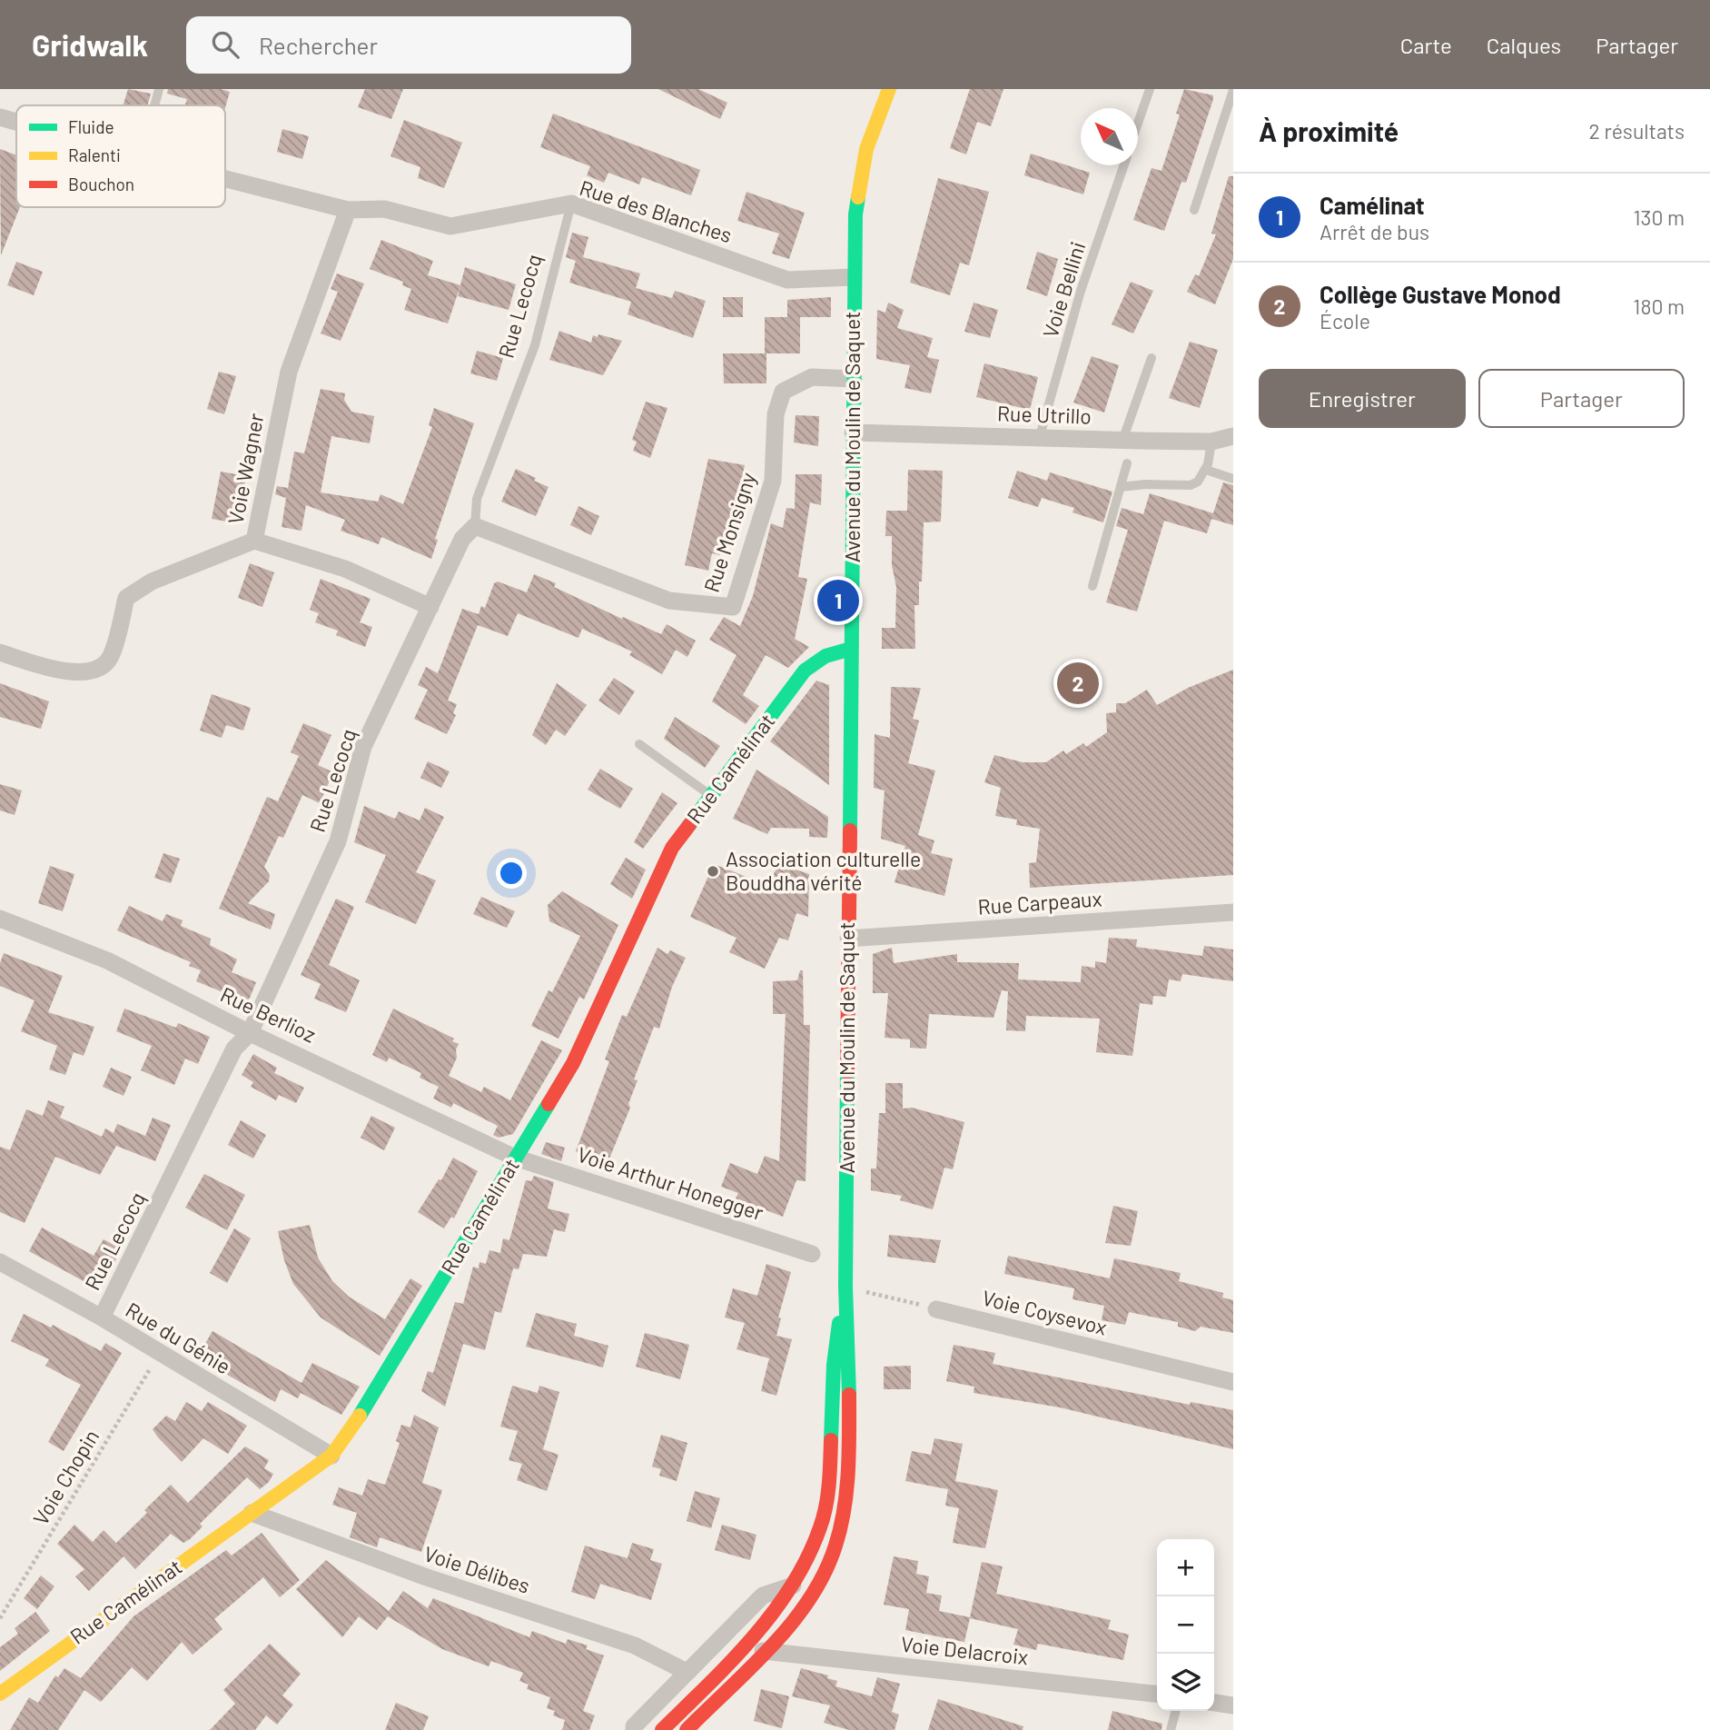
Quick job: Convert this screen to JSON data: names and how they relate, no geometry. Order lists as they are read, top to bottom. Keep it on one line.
{"streets":{"main road":["Avenue du Moulin de Saquet","Rue Camélinat"],"street":["Rue des Blanches","Rue Lecocq","Rue Utrillo","Voie Wagner","Rue Monsigny","Rue Carpeaux","Rue Berlioz","Voie Arthur Honegger","Voie Coysevox","Rue du Génie","Voie Délibes","Voie Delacroix"],"lane":["Voie Bellini"],"path":["Voie Chopin"]},"crossings":[["Rue des Blanches","Rue Lecocq"],["Rue des Blanches","Avenue du Moulin de Saquet"],["Rue des Blanches","Voie Wagner"],["Voie Bellini","Rue Utrillo"],["Rue Lecocq","Rue Monsigny"],["Rue Lecocq","Rue Berlioz"],["Rue Lecocq","Rue du Génie"],["Rue Utrillo","Avenue du Moulin de Saquet"],["Avenue du Moulin de Saquet","Rue Monsigny"],["Avenue du Moulin de Saquet","Rue Camélinat"],["Avenue du Moulin de Saquet","Rue Carpeaux"],["Avenue du Moulin de Saquet","Voie Delacroix"],["Rue Camélinat","Rue Berlioz"],["Rue Camélinat","Voie Arthur Honegger"],["Rue Camélinat","Rue du Génie"],["Rue Camélinat","Voie Délibes"],["Rue Berlioz","Voie Arthur Honegger"],["Rue du Génie","Voie Chopin"]],"places":["Association culturelle Bouddha vérité"],"legend":["Fluide","Ralenti","Bouchon"],"north":"top left","page":{"header":"Gridwalk","search":"Rechercher","nav":["Carte","Calques","Partager"],"heading":["À proximité","2 résultats"],"list":[{"mark":"1","name":"Camélinat","note":"Arrêt de bus","value":"130 m"},{"mark":"2","name":"Collège Gustave Monod","note":"École","value":"180 m"}],"buttons":["Enregistrer","Partager"],"pins":["1","2"],"map_buttons":["+","−"]}}
